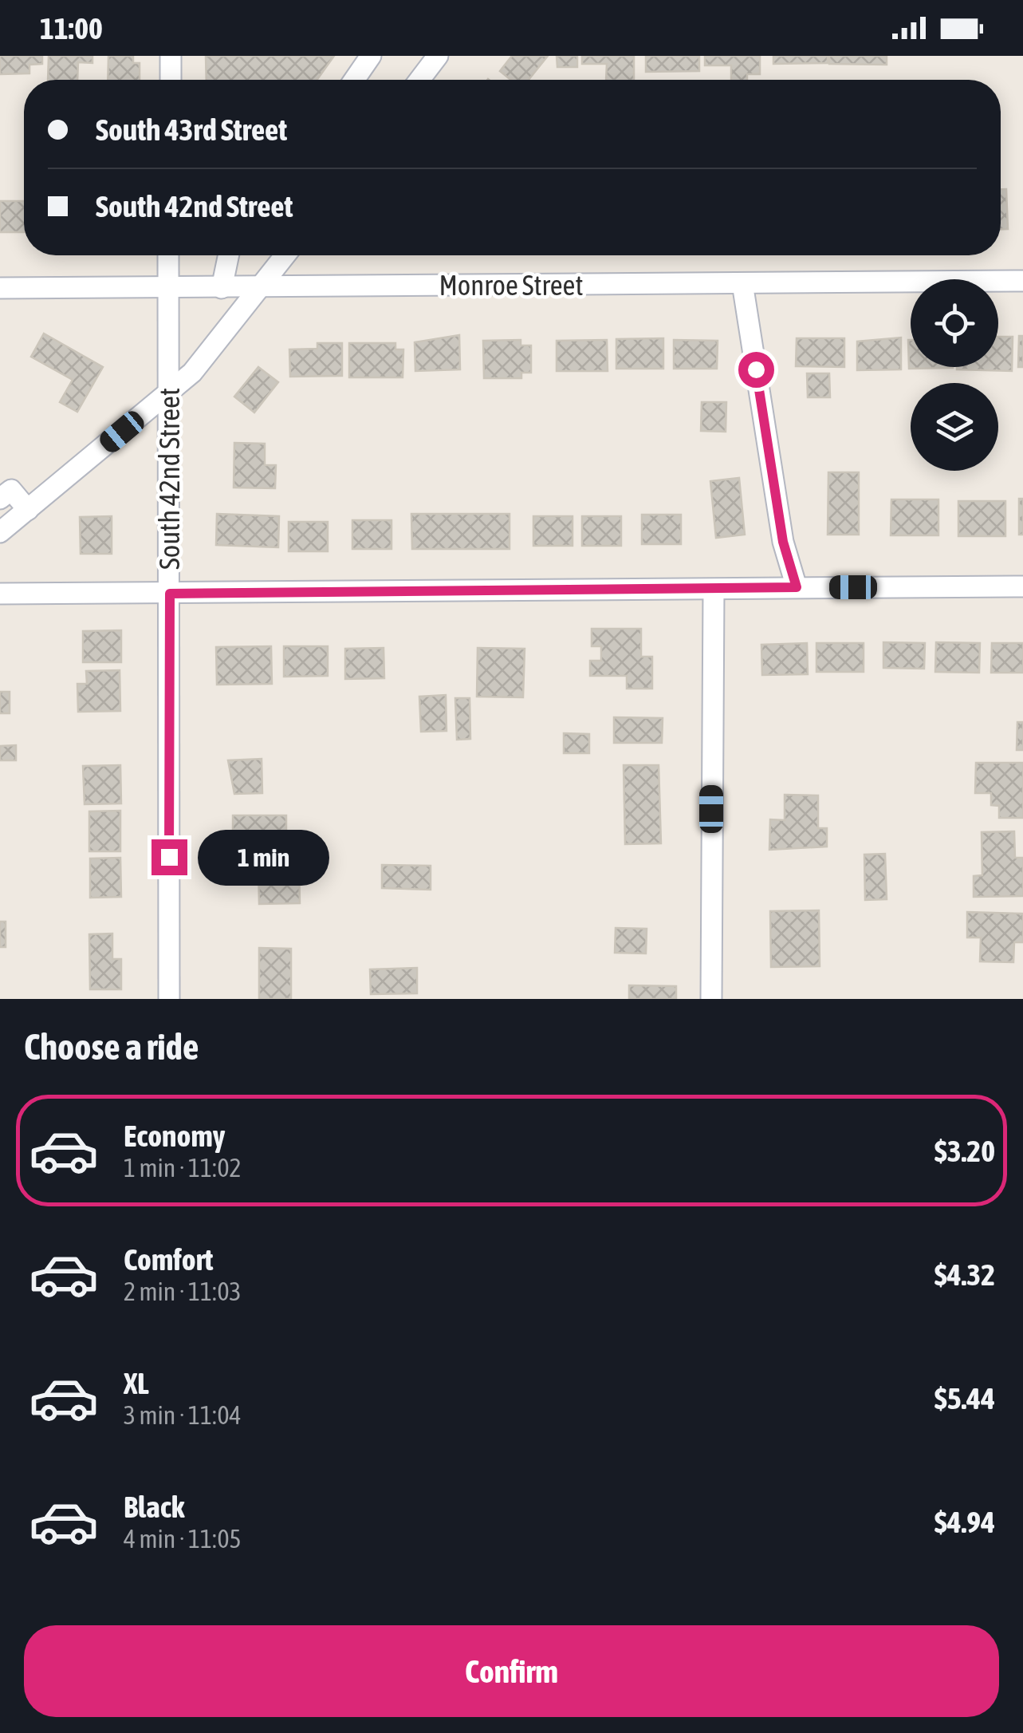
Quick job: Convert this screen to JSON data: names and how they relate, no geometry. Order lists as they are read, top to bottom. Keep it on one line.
{"streets":{"street":["Monroe Street","South 42nd Street"]},"crossings":[["Monroe Street","South 42nd Street"]],"page":{"status":"11:00","banner":["South 43rd Street","South 42nd Street"],"bubble":"1 min","heading":"Choose a ride","list":[{"name":"Economy","note":"1 min · 11:02","value":"$3.20"},{"name":"Comfort","note":"2 min · 11:03","value":"$4.32"},{"name":"XL","note":"3 min · 11:04","value":"$5.44"},{"name":"Black","note":"4 min · 11:05","value":"$4.94"}],"buttons":"Confirm"}}
